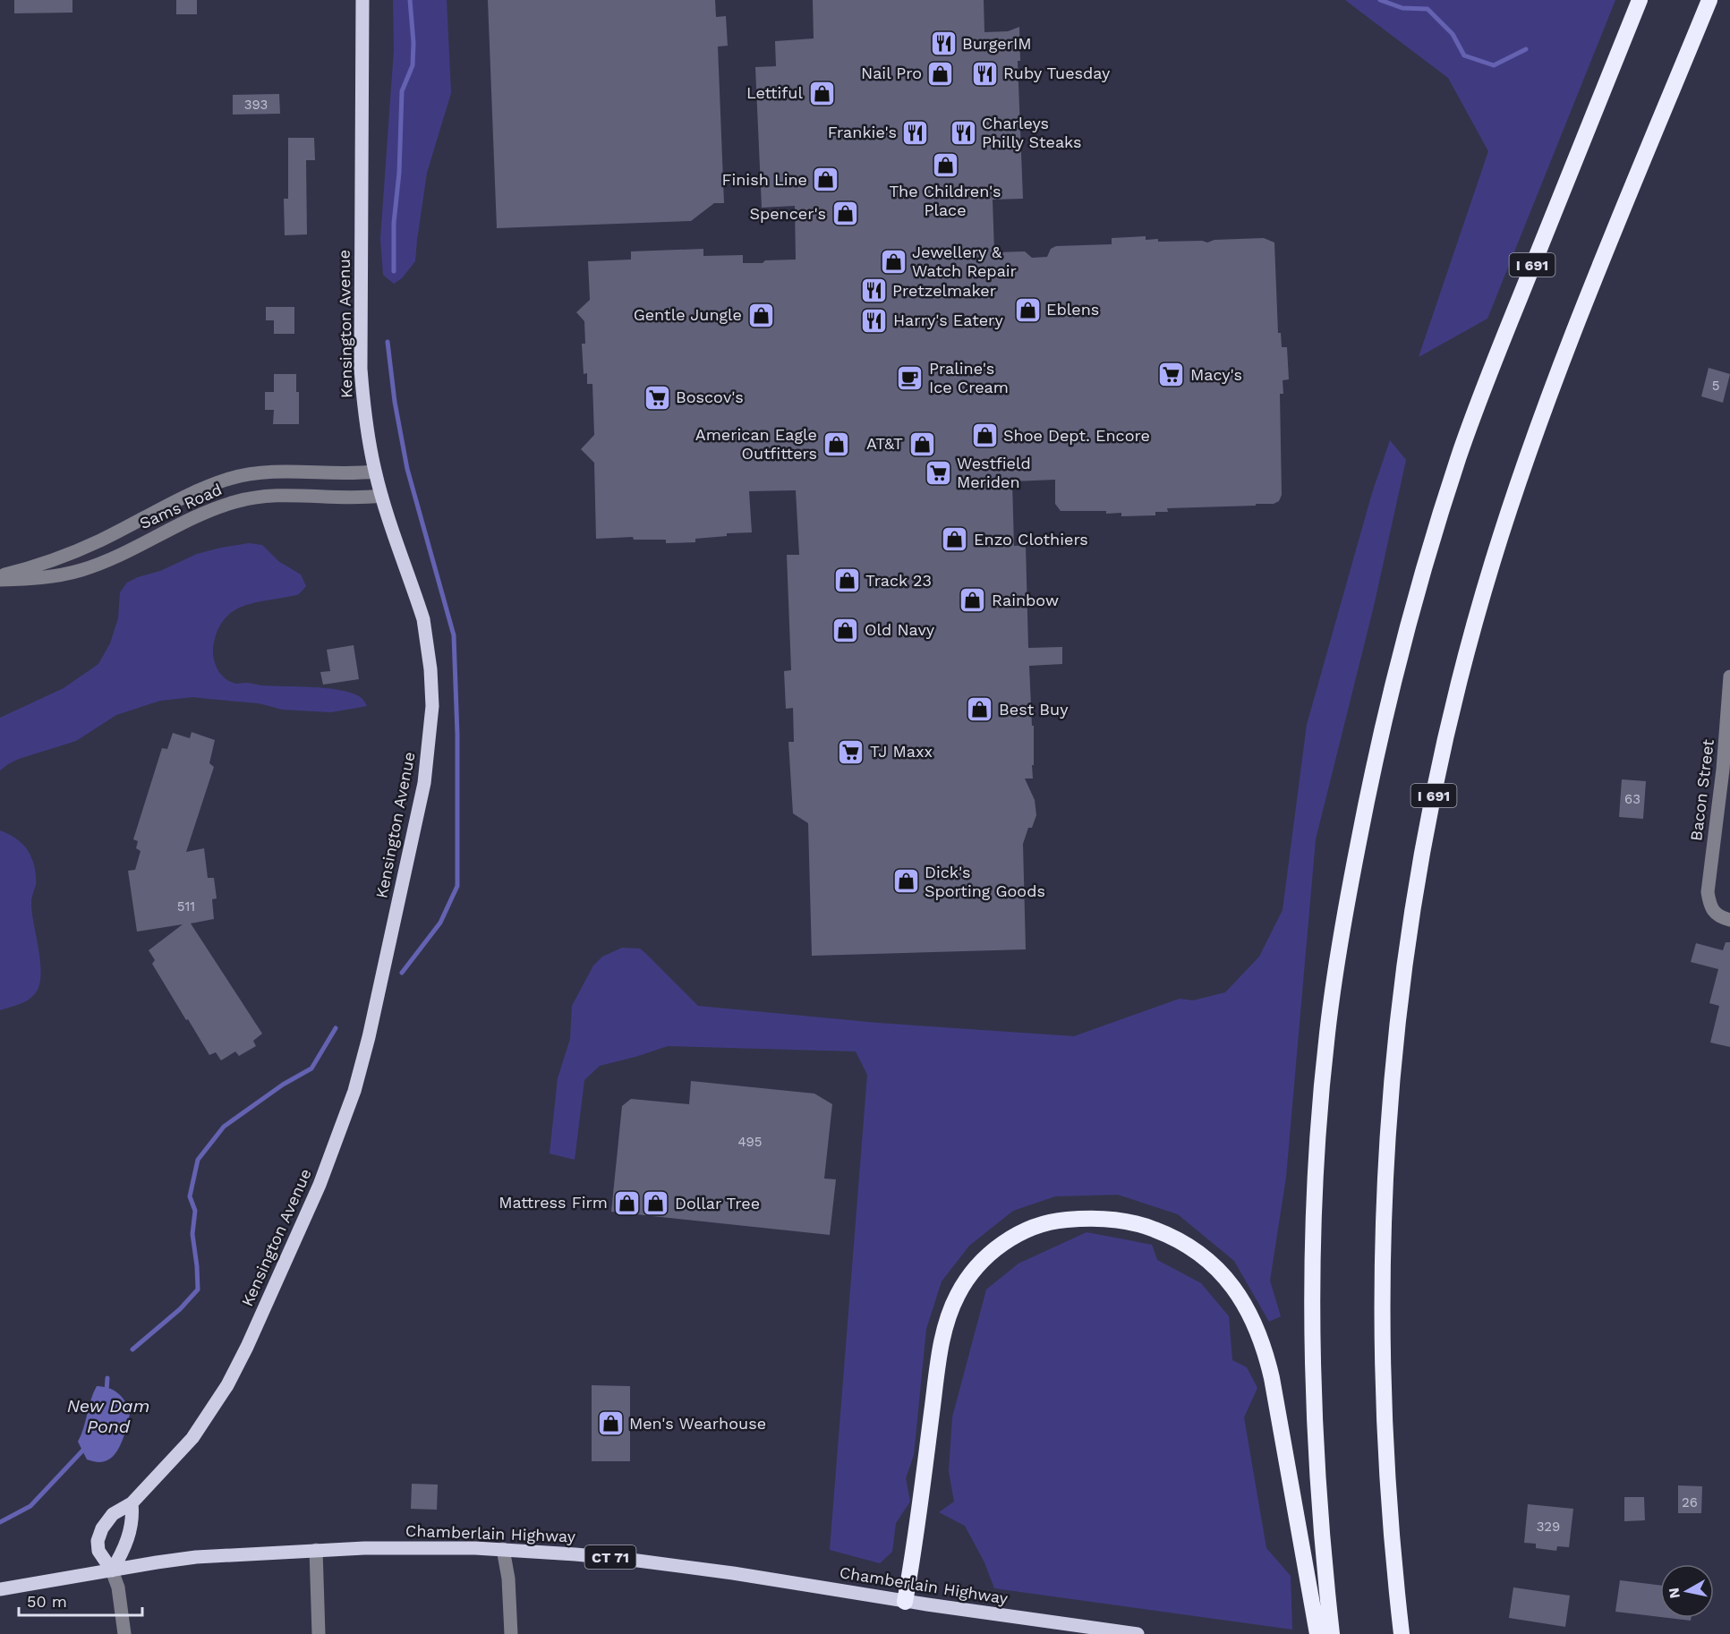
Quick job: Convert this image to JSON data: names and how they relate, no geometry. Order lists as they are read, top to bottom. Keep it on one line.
{"streets":{"highway":["I 691"],"main road":["Kensington Avenue","Chamberlain Highway","CT 71"],"street":["Sams Road","Bacon Street"]},"crossings":[["Kensington Avenue","Sams Road"],["Kensington Avenue","Chamberlain Highway"]],"water":["New Dam Pond"],"places":{"restaurant":["BurgerIM","Ruby Tuesday","Frankie's","Charleys Philly Steaks","Pretzelmaker","Harry's Eatery"],"shop":["Nail Pro","Lettiful","The Children's Place","Finish Line","Spencer's","Jewellery & Watch Repair","Eblens","Gentle Jungle","Shoe Dept. Encore","American Eagle Outfitters","AT&T","Enzo Clothiers","Track 23","Rainbow","Old Navy","Best Buy","Dick's Sporting Goods","Mattress Firm","Dollar Tree","Men's Wearhouse"],"supermarket":["Macy's","Boscov's","Westfield Meriden","TJ Maxx"],"cafe":["Praline's Ice Cream"]},"house_numbers":["393","5","63","511","495","26","329"],"scale_bar":"50 m","north":"left"}
